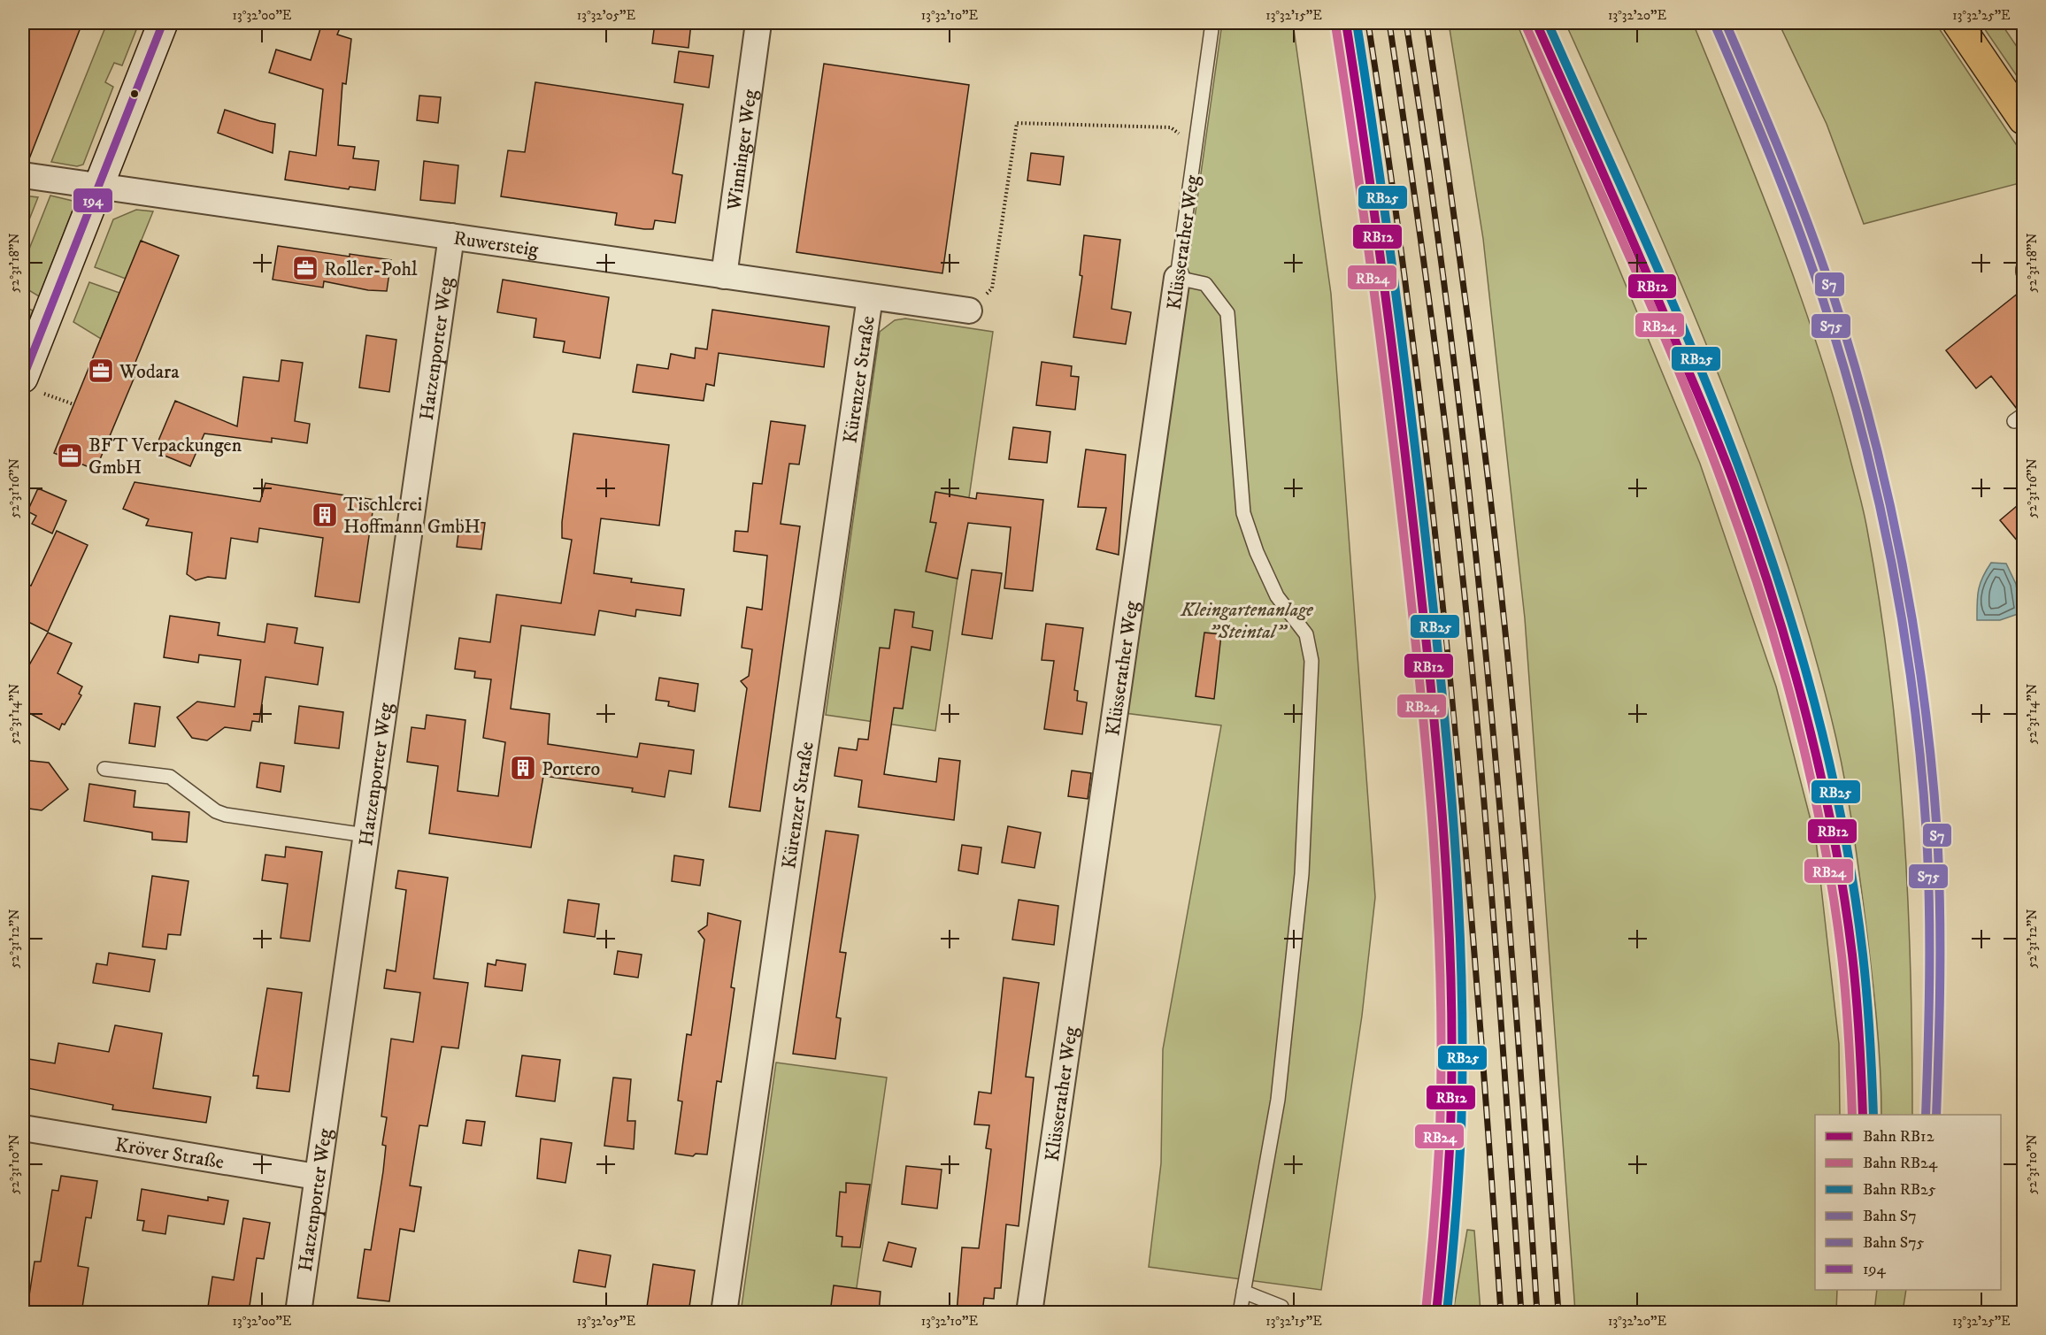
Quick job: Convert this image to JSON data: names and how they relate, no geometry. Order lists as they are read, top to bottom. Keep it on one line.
{"streets":{"street":["Winninger Weg","Ruwersteig","Klüsserather Weg","Hatzenporter Weg","Kürenzer Straße","Kröver Straße"]},"crossings":[["Winninger Weg","Ruwersteig"],["Ruwersteig","Hatzenporter Weg"],["Ruwersteig","Kürenzer Straße"],["Hatzenporter Weg","Kröver Straße"]],"parks":["Kleingartenanlage \"Steintal\""],"places":{"office":["Roller-Pohl","Wodara","BFT Verpackungen GmbH"],"building":["Tischlerei Hoffmann GmbH","Portero"]},"lines":["rail line RB12","rail line RB25","rail line S7","transit line 194","rail line RB24","rail line S75"],"legend":["Bahn RB12","Bahn RB24","Bahn RB25","Bahn S7","Bahn S75","194"],"coordinates":["13°32'00\"E","13°32'05\"E","13°32'10\"E","13°32'15\"E","13°32'20\"E","13°32'25\"E","52°31'18\"N","52°31'16\"N","52°31'14\"N","52°31'12\"N","52°31'10\"N"]}
